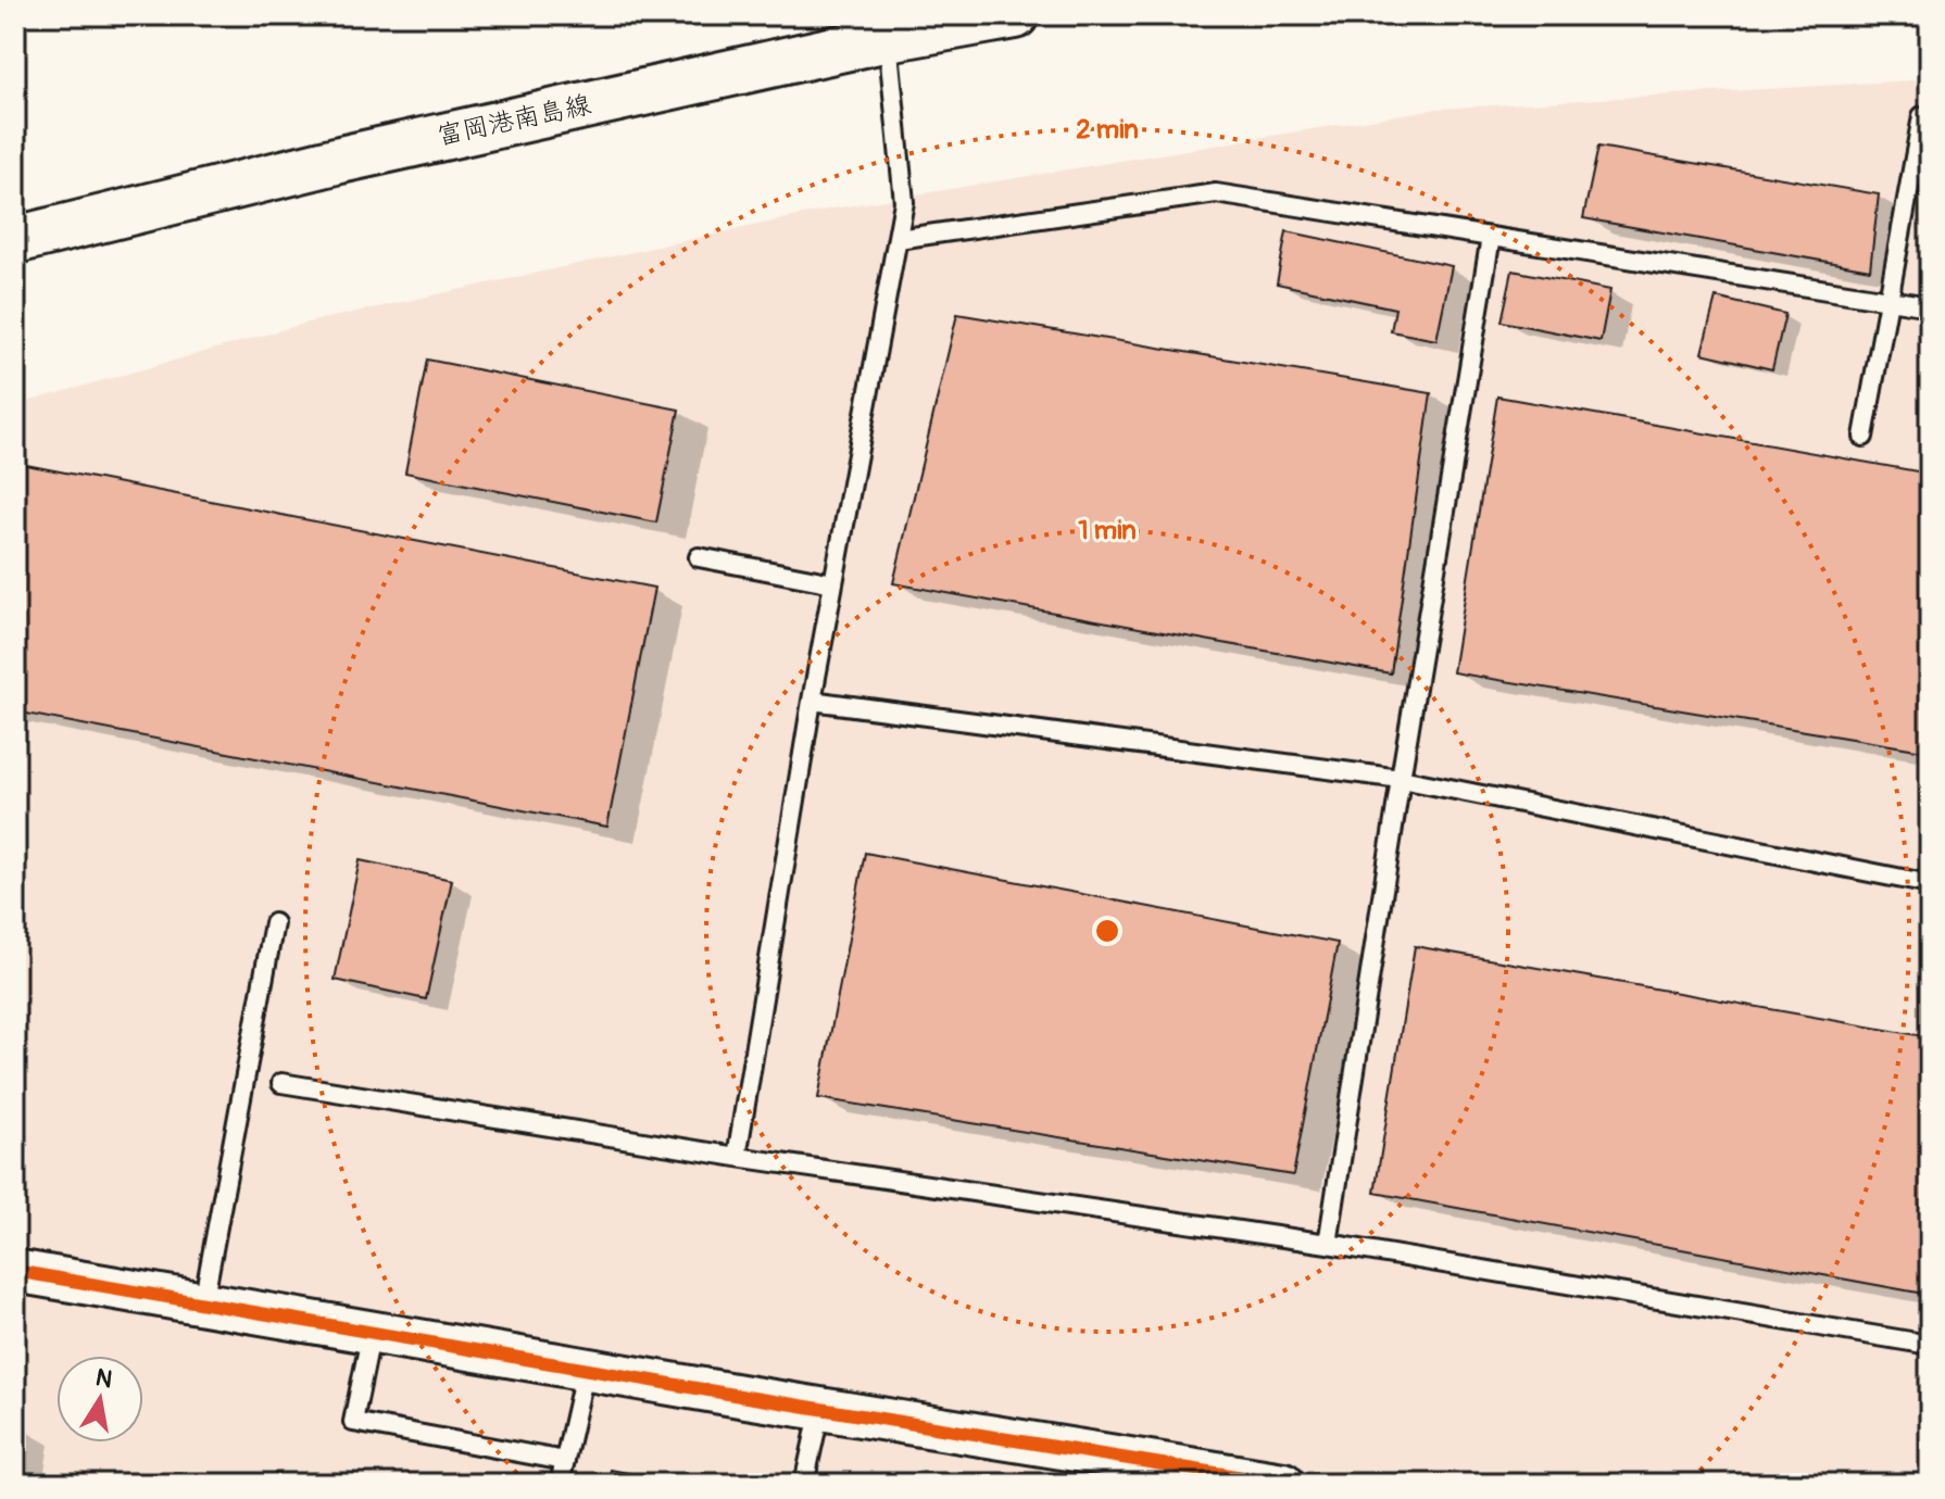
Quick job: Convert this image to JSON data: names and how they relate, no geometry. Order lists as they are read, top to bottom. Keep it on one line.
{"streets":{"main road":["富岡港南島線"]},"north":"top","rings":["2 min","1 min"]}
